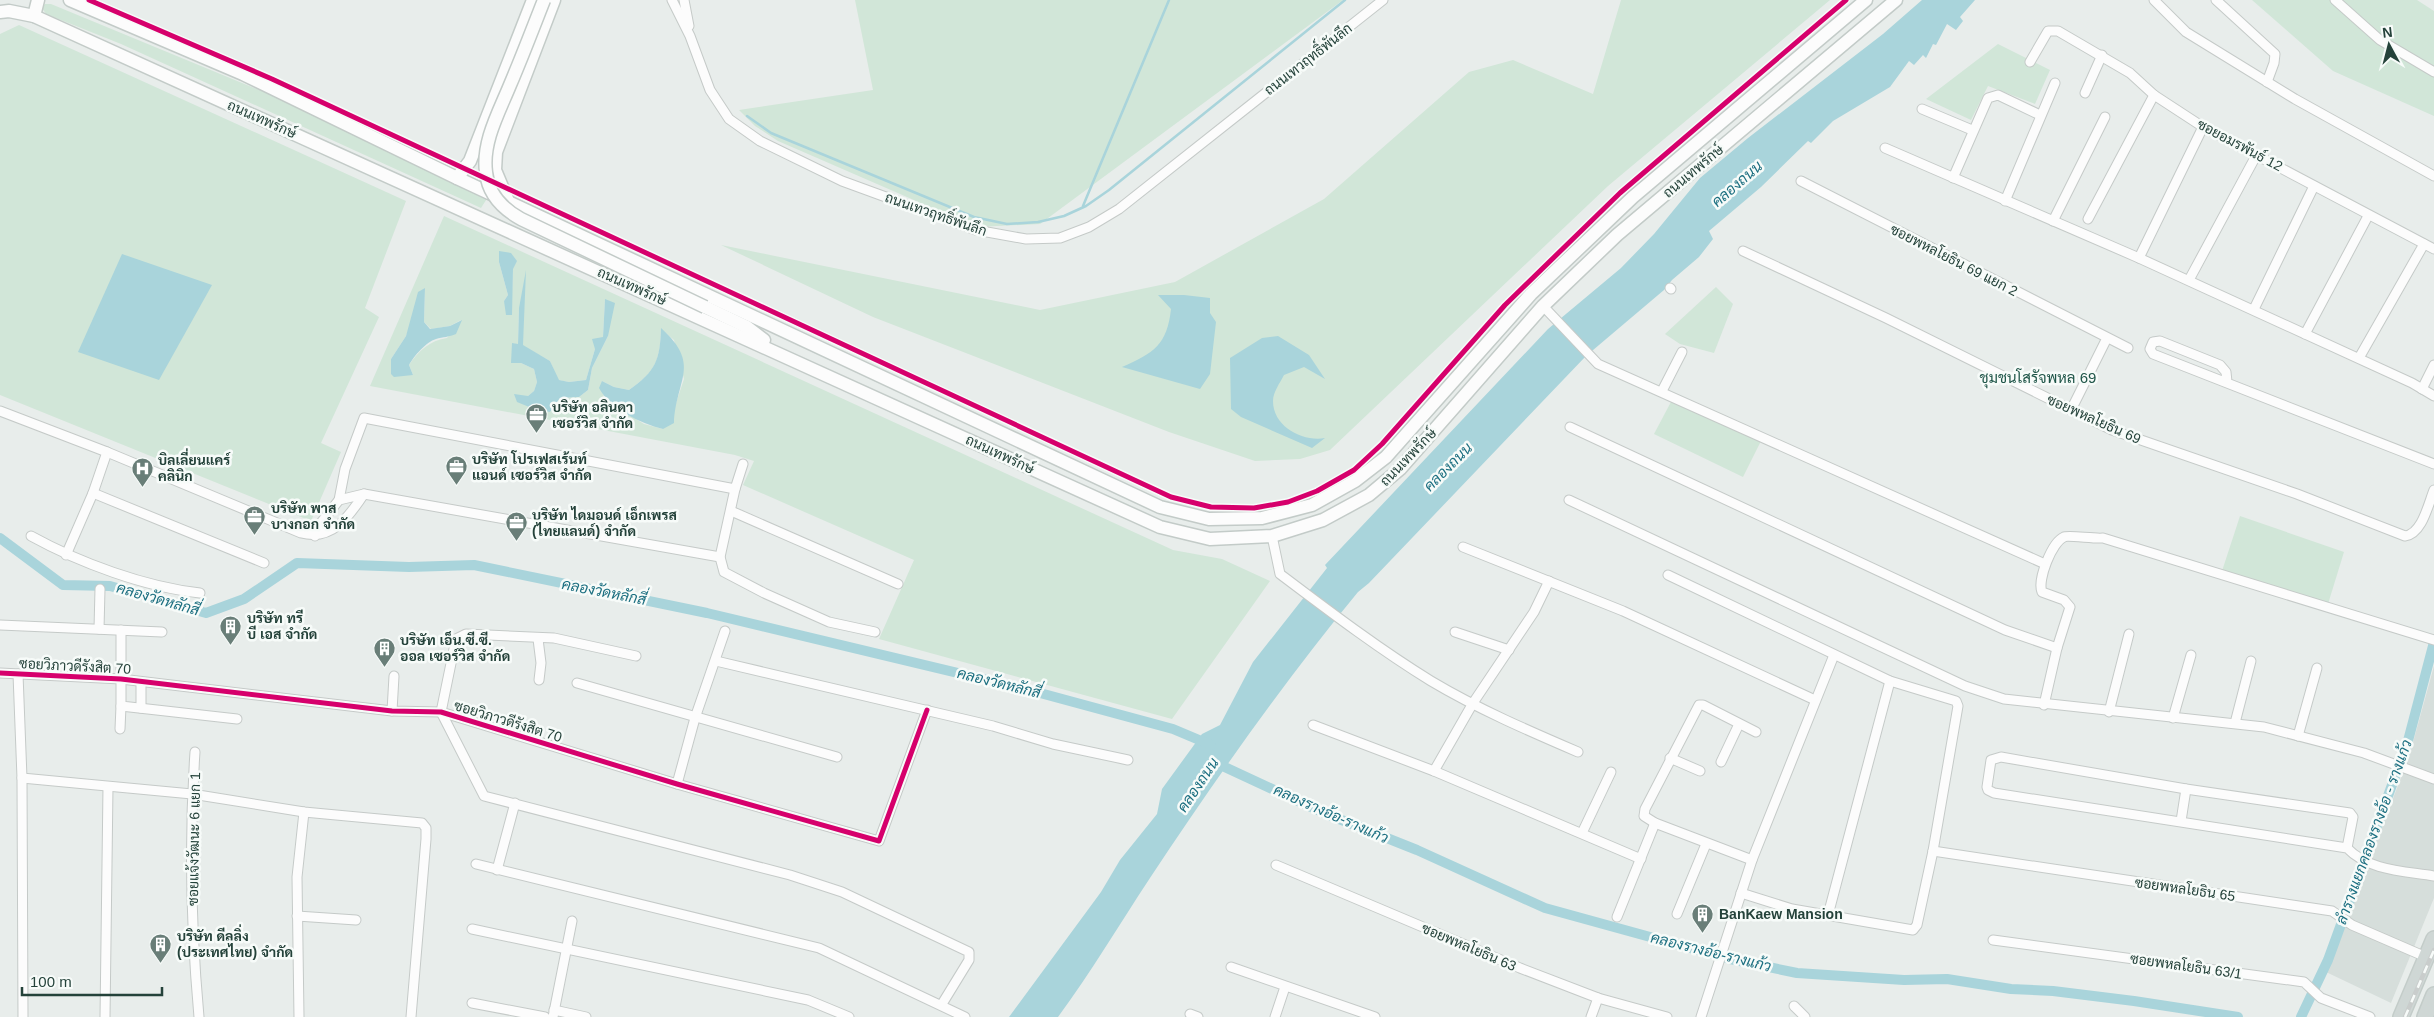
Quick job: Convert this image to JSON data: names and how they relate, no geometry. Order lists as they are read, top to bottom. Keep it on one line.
{"streets":{"main road":["ถนนเทพรักษ์"],"street":["ถนนเทวฤทธิ์พันลึก","ซอยอมรพันธ์ 12","ซอยพหลโยธิน 69 แยก 2","ซอยพหลโยธิน 69","ซอยวิภาวดีรังสิต 70","ซอยแจ้งวัฒนะ 6 แยก 1","ซอยพหลโยธิน 65","ซอยพหลโยธิน 63","ซอยพหลโยธิน 63/1"]},"districts":["ชุมชนโสรัจพหล 69"],"water":["คลองถนน","คลองวัดหลักสี่","คลองรางอ้อ-รางแก้ว","ลำรางแยกคลองรางอ้อ - รางแก้ว"],"places":{"office":["บริษัท อลินดา เซอร์วิส จำกัด","บริษัท โปรเฟสเร้นท์ แอนด์ เซอร์วิส จำกัด","บริษัท พาส บางกอก จำกัด","บริษัท ไดมอนด์ เอ็กเพรส (ไทยแลนด์) จำกัด"],"hospital":["บิลเลี่ยนแคร์ คลินิก"],"building":["บริษัท ทรี บี เอส จำกัด","บริษัท เอ็น.ซี.ซี. ออล เซอร์วิส จำกัด","BanKaew Mansion","บริษัท ดีลลิ่ง (ประเทศไทย) จำกัด"]},"scale_bar":"100 m","north":"top"}
